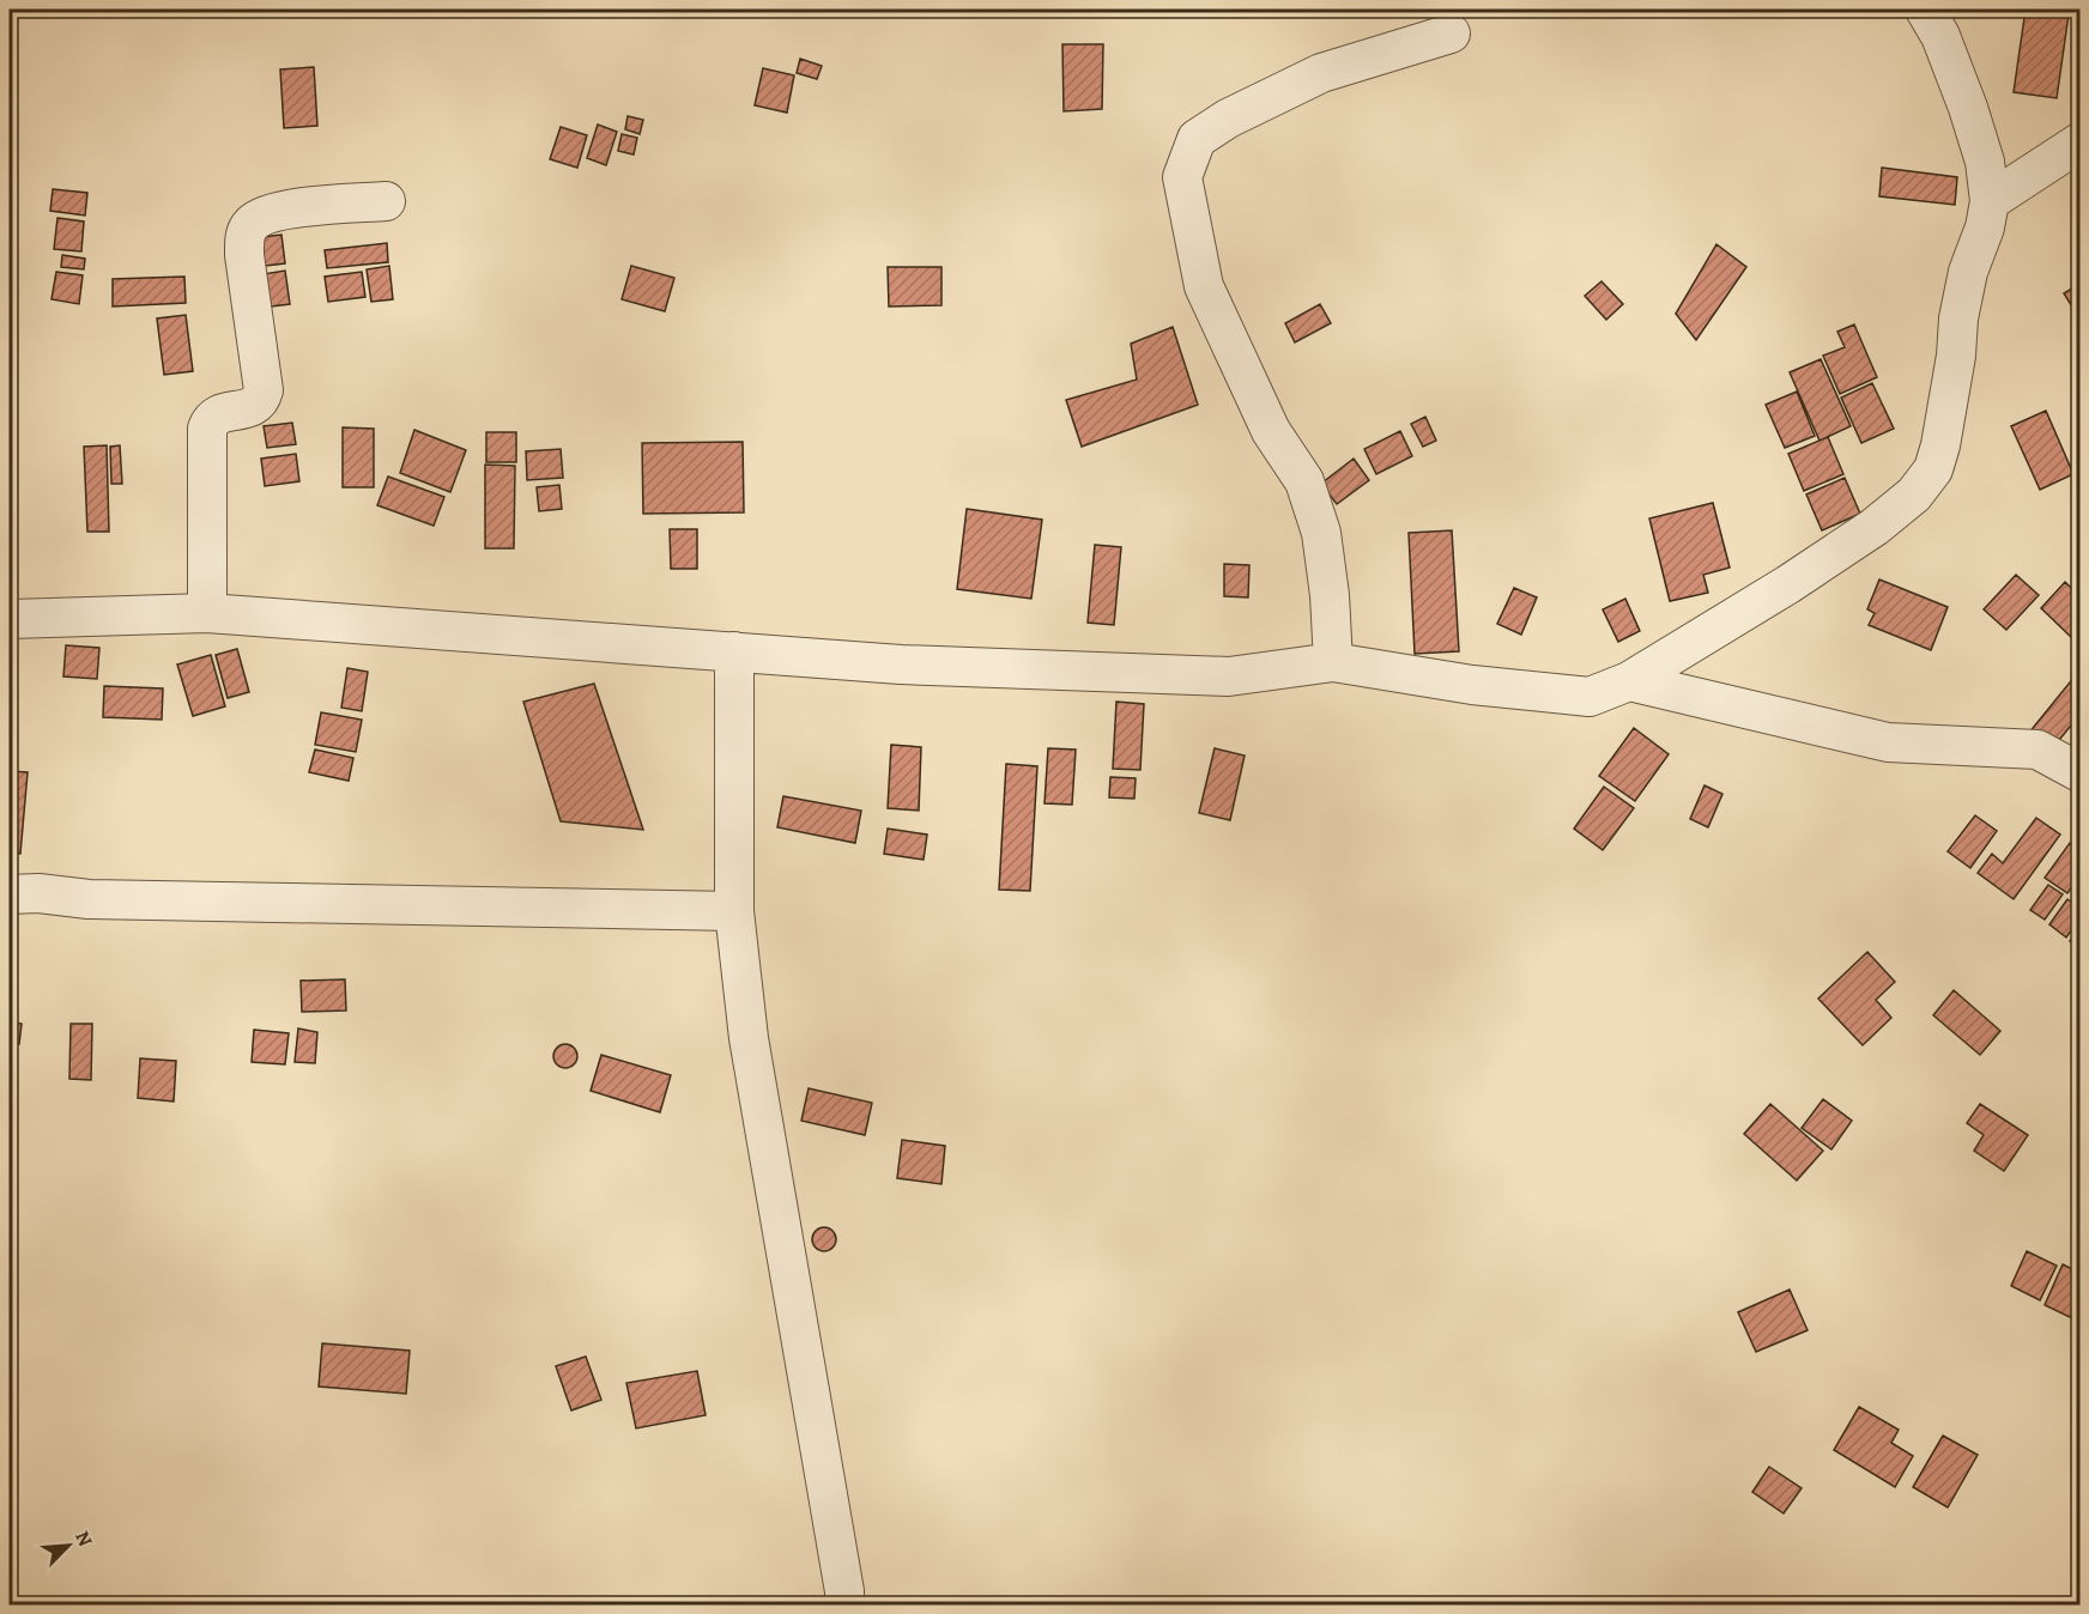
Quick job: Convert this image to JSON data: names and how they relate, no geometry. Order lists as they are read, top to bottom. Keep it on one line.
{"north":"top right"}
